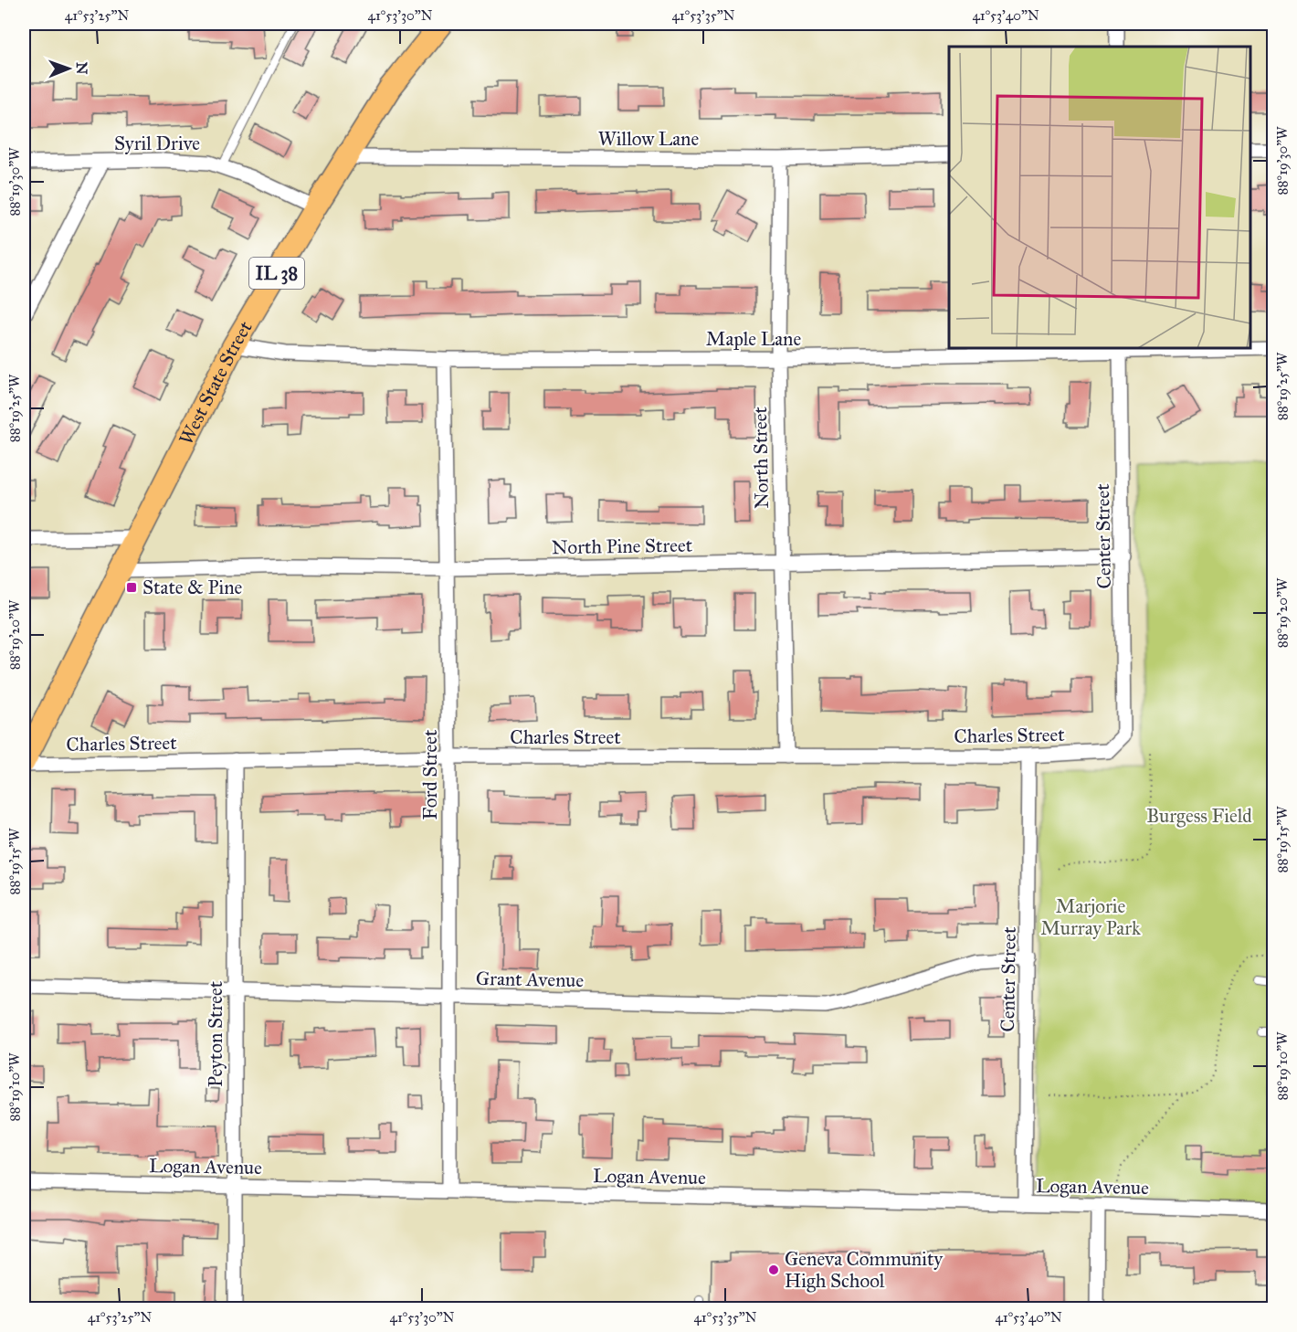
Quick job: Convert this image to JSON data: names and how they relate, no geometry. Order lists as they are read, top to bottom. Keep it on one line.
{"streets":{"main road":["IL 38","West State Street"],"street":["Willow Lane","Syril Drive","Maple Lane","North Street","Center Street","North Pine Street","Charles Street","Ford Street","Grant Avenue","Peyton Street","Logan Avenue"]},"crossings":[["Willow Lane","West State Street"],["Willow Lane","North Street"],["Syril Drive","West State Street"],["Maple Lane","West State Street"],["Maple Lane","North Street"],["Maple Lane","Center Street"],["Maple Lane","Ford Street"],["West State Street","North Pine Street"],["West State Street","Charles Street"],["North Street","North Pine Street"],["North Street","Charles Street"],["Center Street","North Pine Street"],["Center Street","Charles Street"],["Center Street","Grant Avenue"],["Center Street","Logan Avenue"],["North Pine Street","Ford Street"],["Charles Street","Ford Street"],["Charles Street","Peyton Street"],["Ford Street","Grant Avenue"],["Ford Street","Logan Avenue"],["Grant Avenue","Peyton Street"],["Peyton Street","Logan Avenue"]],"parks":["Burgess Field","Marjorie Murray Park"],"places":{"transit":["State & Pine"],"other":["Geneva Community High School"]},"north":"right","coordinates":["41°53'25\"N","41°53'30\"N","41°53'35\"N","41°53'40\"N","88°19'30\"W","88°19'25\"W","88°19'20\"W","88°19'15\"W","88°19'10\"W"]}
